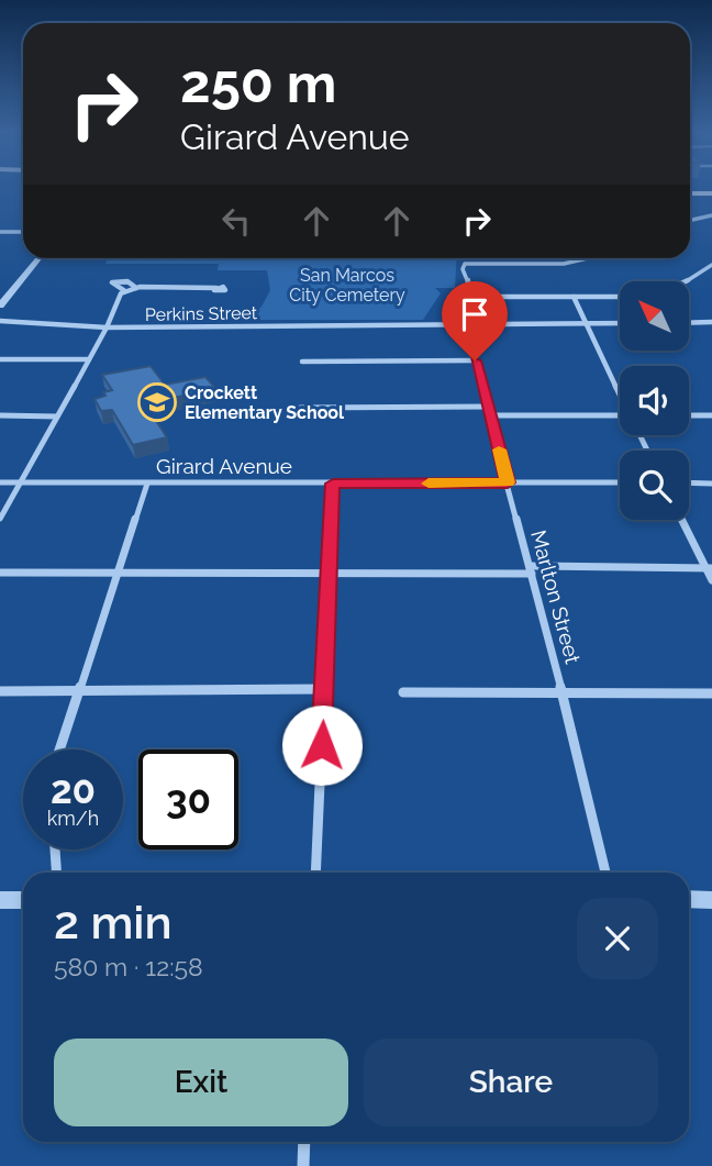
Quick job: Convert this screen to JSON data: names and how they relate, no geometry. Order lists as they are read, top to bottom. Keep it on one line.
{"streets":{"street":["Perkins Street","Girard Avenue","Marlton Street"]},"crossings":[["Perkins Street","Marlton Street"],["Girard Avenue","Marlton Street"]],"parks":["San Marcos City Cemetery"],"places":{"school or university":["Crockett Elementary School"]},"north":"top left","page":{"turn":["250 m","Girard Avenue"],"speed":"20 km/h","limit":"30","heading":["2 min","580 m · 12:58"],"buttons":["Exit","Share"]}}
